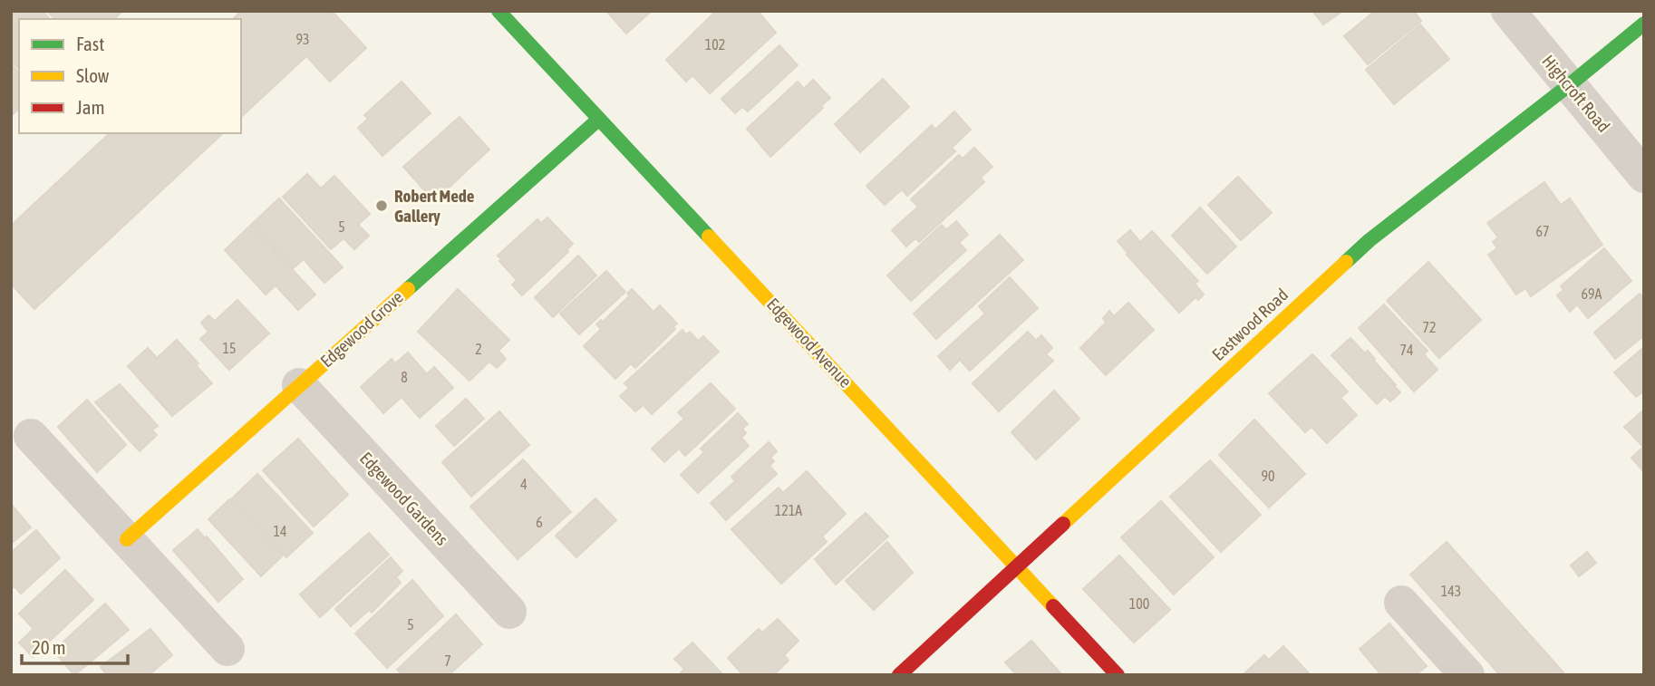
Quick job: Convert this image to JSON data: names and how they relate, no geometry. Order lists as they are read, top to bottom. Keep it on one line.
{"streets":{"street":["Highcroft Road","Eastwood Road","Edgewood Grove","Edgewood Avenue","Edgewood Gardens"]},"crossings":[["Highcroft Road","Eastwood Road"],["Eastwood Road","Edgewood Avenue"],["Edgewood Grove","Edgewood Avenue"],["Edgewood Grove","Edgewood Gardens"]],"places":["Robert Mede Gallery"],"house_numbers":["93","102","5","67","69A","72","15","2","74","8","90","4","121A","6","14","143","100","5","7"],"legend":["Fast","Slow","Jam"],"scale_bar":"20 m"}
